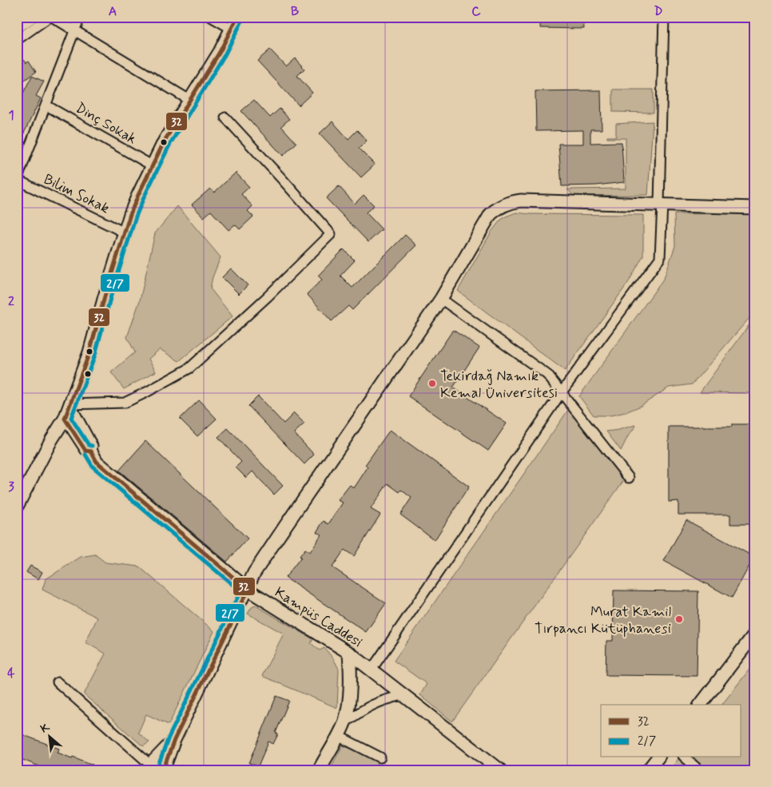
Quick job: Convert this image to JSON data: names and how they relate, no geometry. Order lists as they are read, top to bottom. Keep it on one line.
{"streets":{"street":["Dinç Sokak","Bilim Sokak","Kampüs Caddesi"]},"places":["Tekirdağ Namık Kemal Üniversitesi","Murat Kamil Tırpancı Kütüphanesi"],"lines":["transit line 32","transit line 2/7"],"legend":["32","2/7"],"north":"top left","grid":{"columns":["A","B","C","D"],"rows":["1","2","3","4"]}}
